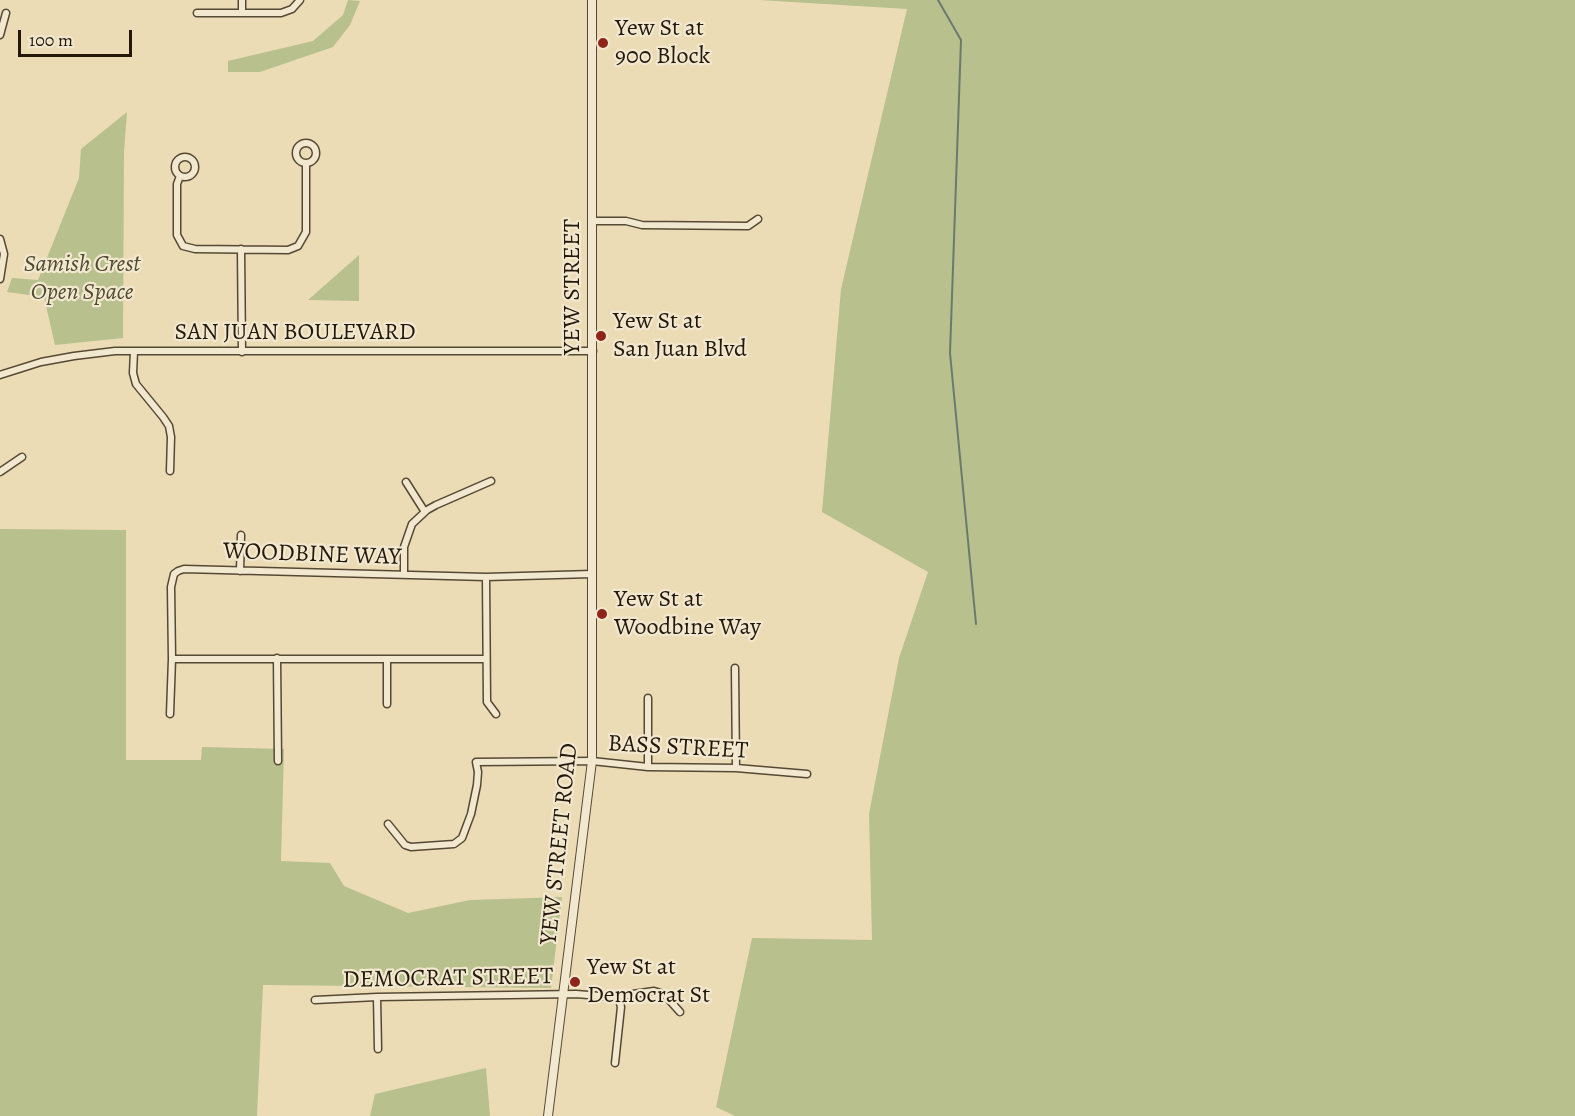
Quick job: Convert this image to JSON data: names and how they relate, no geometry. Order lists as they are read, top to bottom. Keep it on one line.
{"streets":{"street":["YEW STREET","SAN JUAN BOULEVARD","WOODBINE WAY","BASS STREET","YEW STREET ROAD","DEMOCRAT STREET"]},"crossings":[["YEW STREET","SAN JUAN BOULEVARD"],["YEW STREET","WOODBINE WAY"],["YEW STREET","YEW STREET ROAD"],["WOODBINE WAY","YEW STREET ROAD"],["BASS STREET","YEW STREET ROAD"],["YEW STREET ROAD","DEMOCRAT STREET"]],"parks":["Samish Crest Open Space"],"places":["Yew St at 900 Block","Yew St at San Juan Blvd","Yew St at Woodbine Way","Yew St at Democrat St"],"scale_bar":"100 m"}
